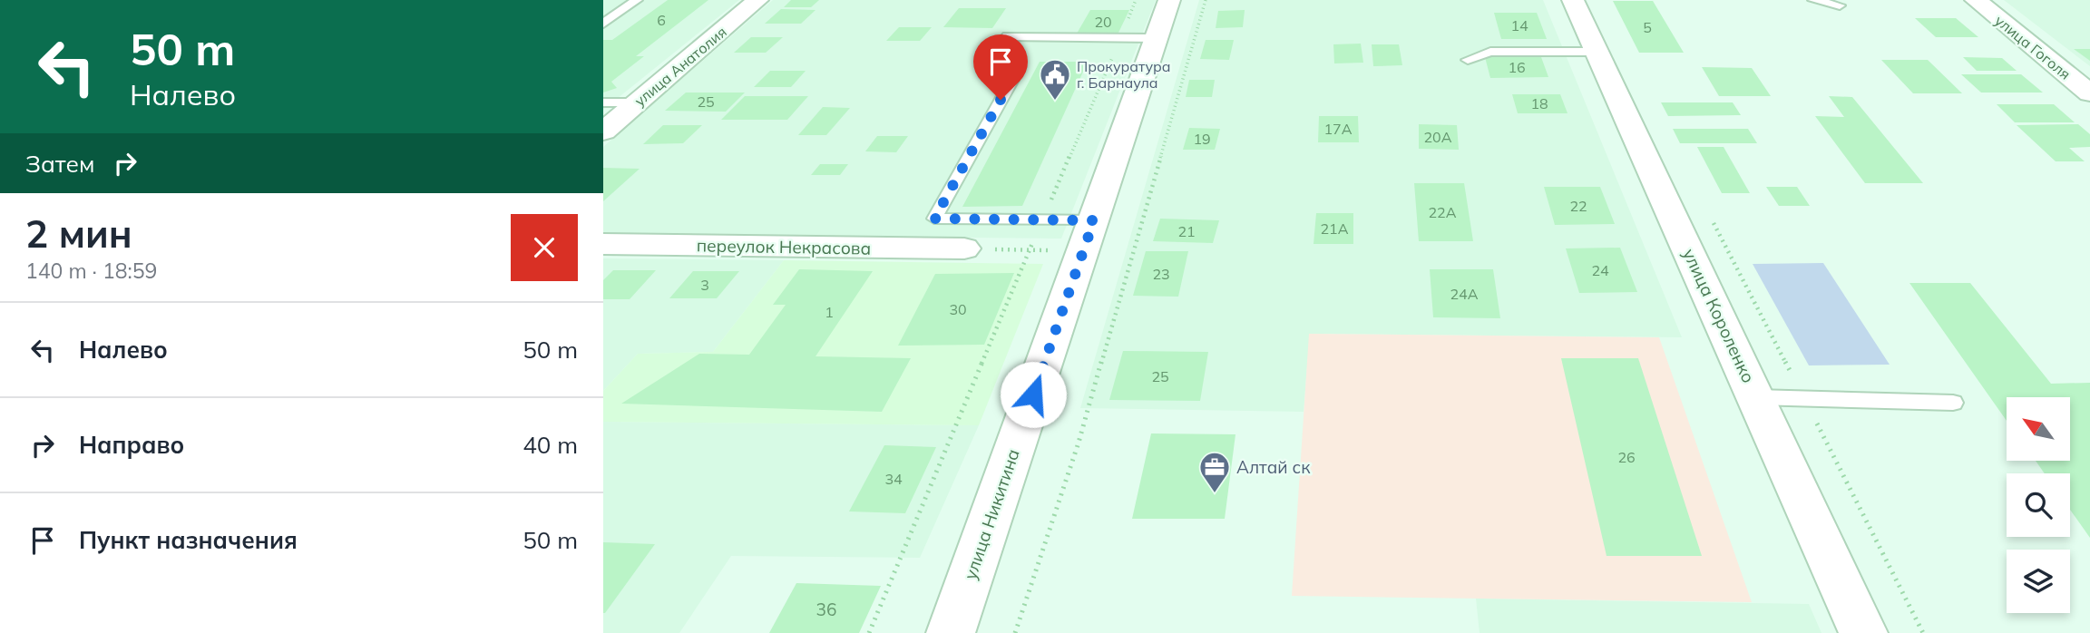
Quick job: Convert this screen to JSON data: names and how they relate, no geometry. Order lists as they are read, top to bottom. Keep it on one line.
{"streets":{"street":["улица Гоголя","улица Анатолия","переулок Некрасова","улица Короленко","улица Никитина"]},"places":{"public building":["Прокуратура г. Барнаула"],"office":["Алтай ск"]},"house_numbers":["6","20","14","5","16","25","18","17А","20А","19","22","22А","21А","21","24","23","3","24А","30","1","25","26","34","36"],"north":"top left","page":{"turn":["50 m","Налево"],"then":"Затем","heading":["2 мин","140 m · 18:59"],"list":[{"name":"Налево","value":"50 m"},{"name":"Направо","value":"40 m"},{"name":"Пункт назначения","value":"50 m"}]}}
